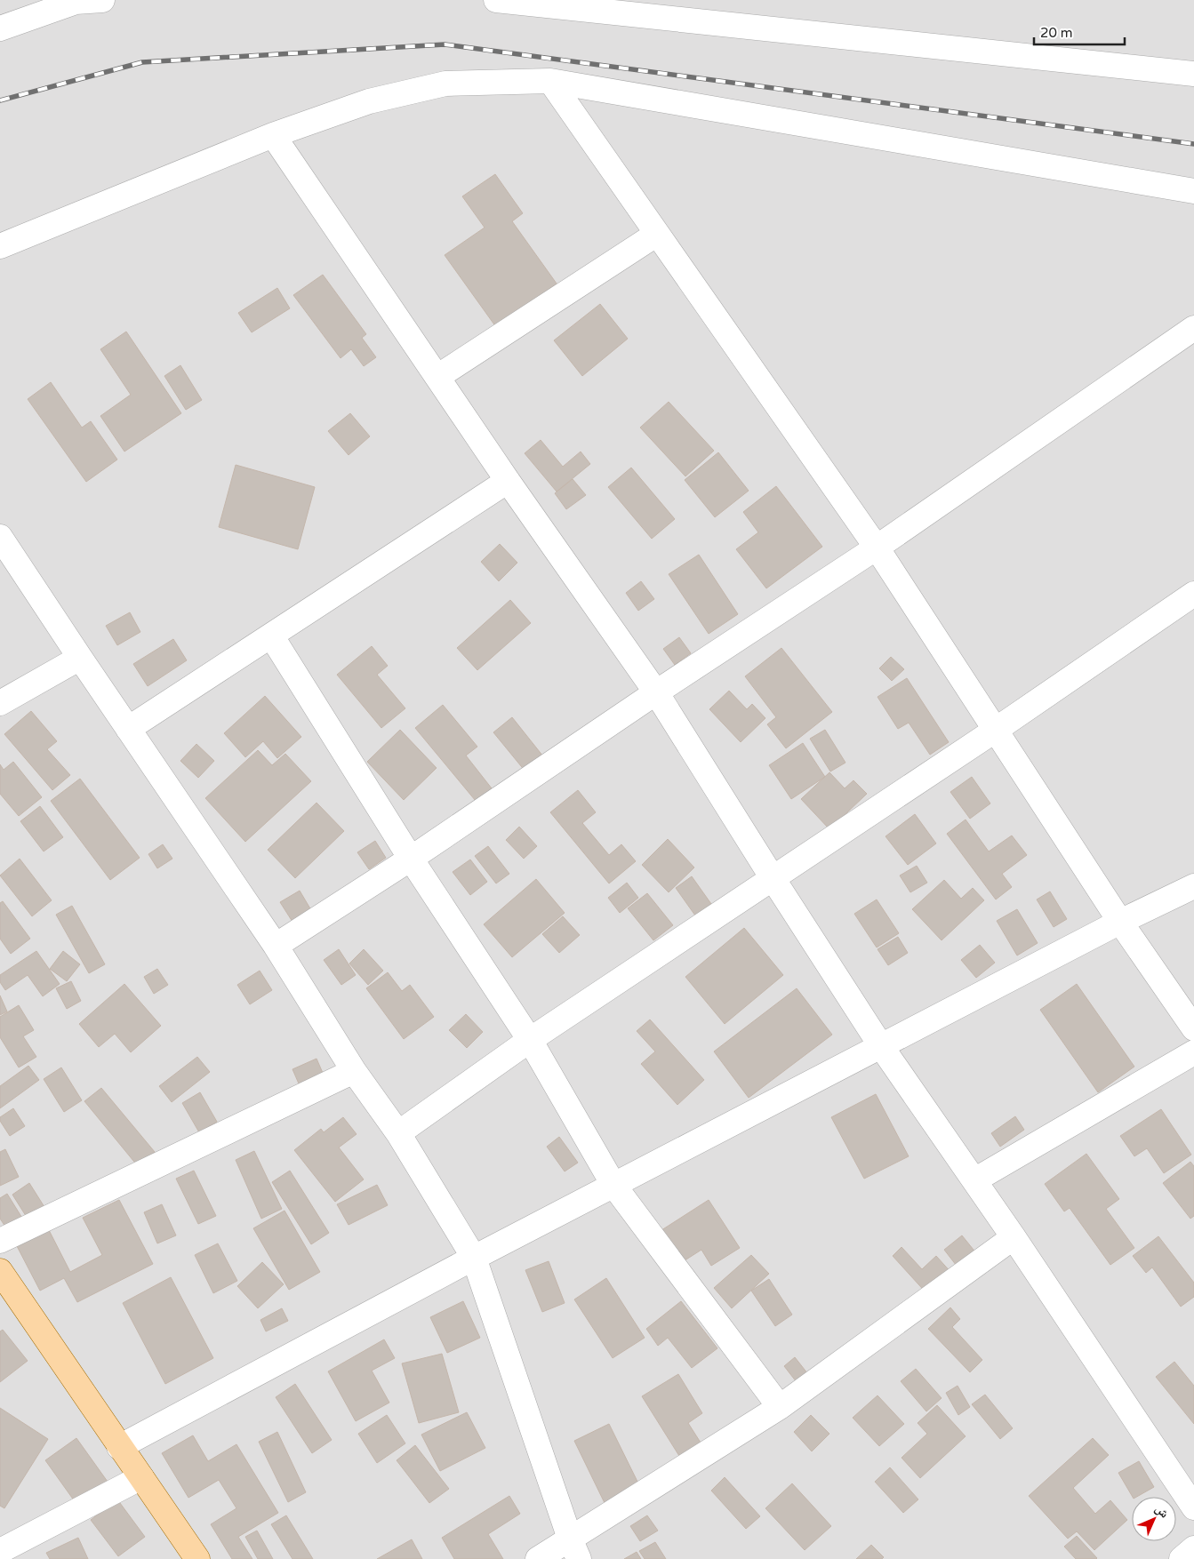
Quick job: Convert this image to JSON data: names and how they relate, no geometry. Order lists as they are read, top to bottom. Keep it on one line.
{"scale_bar":"20 m","north":"top right"}
